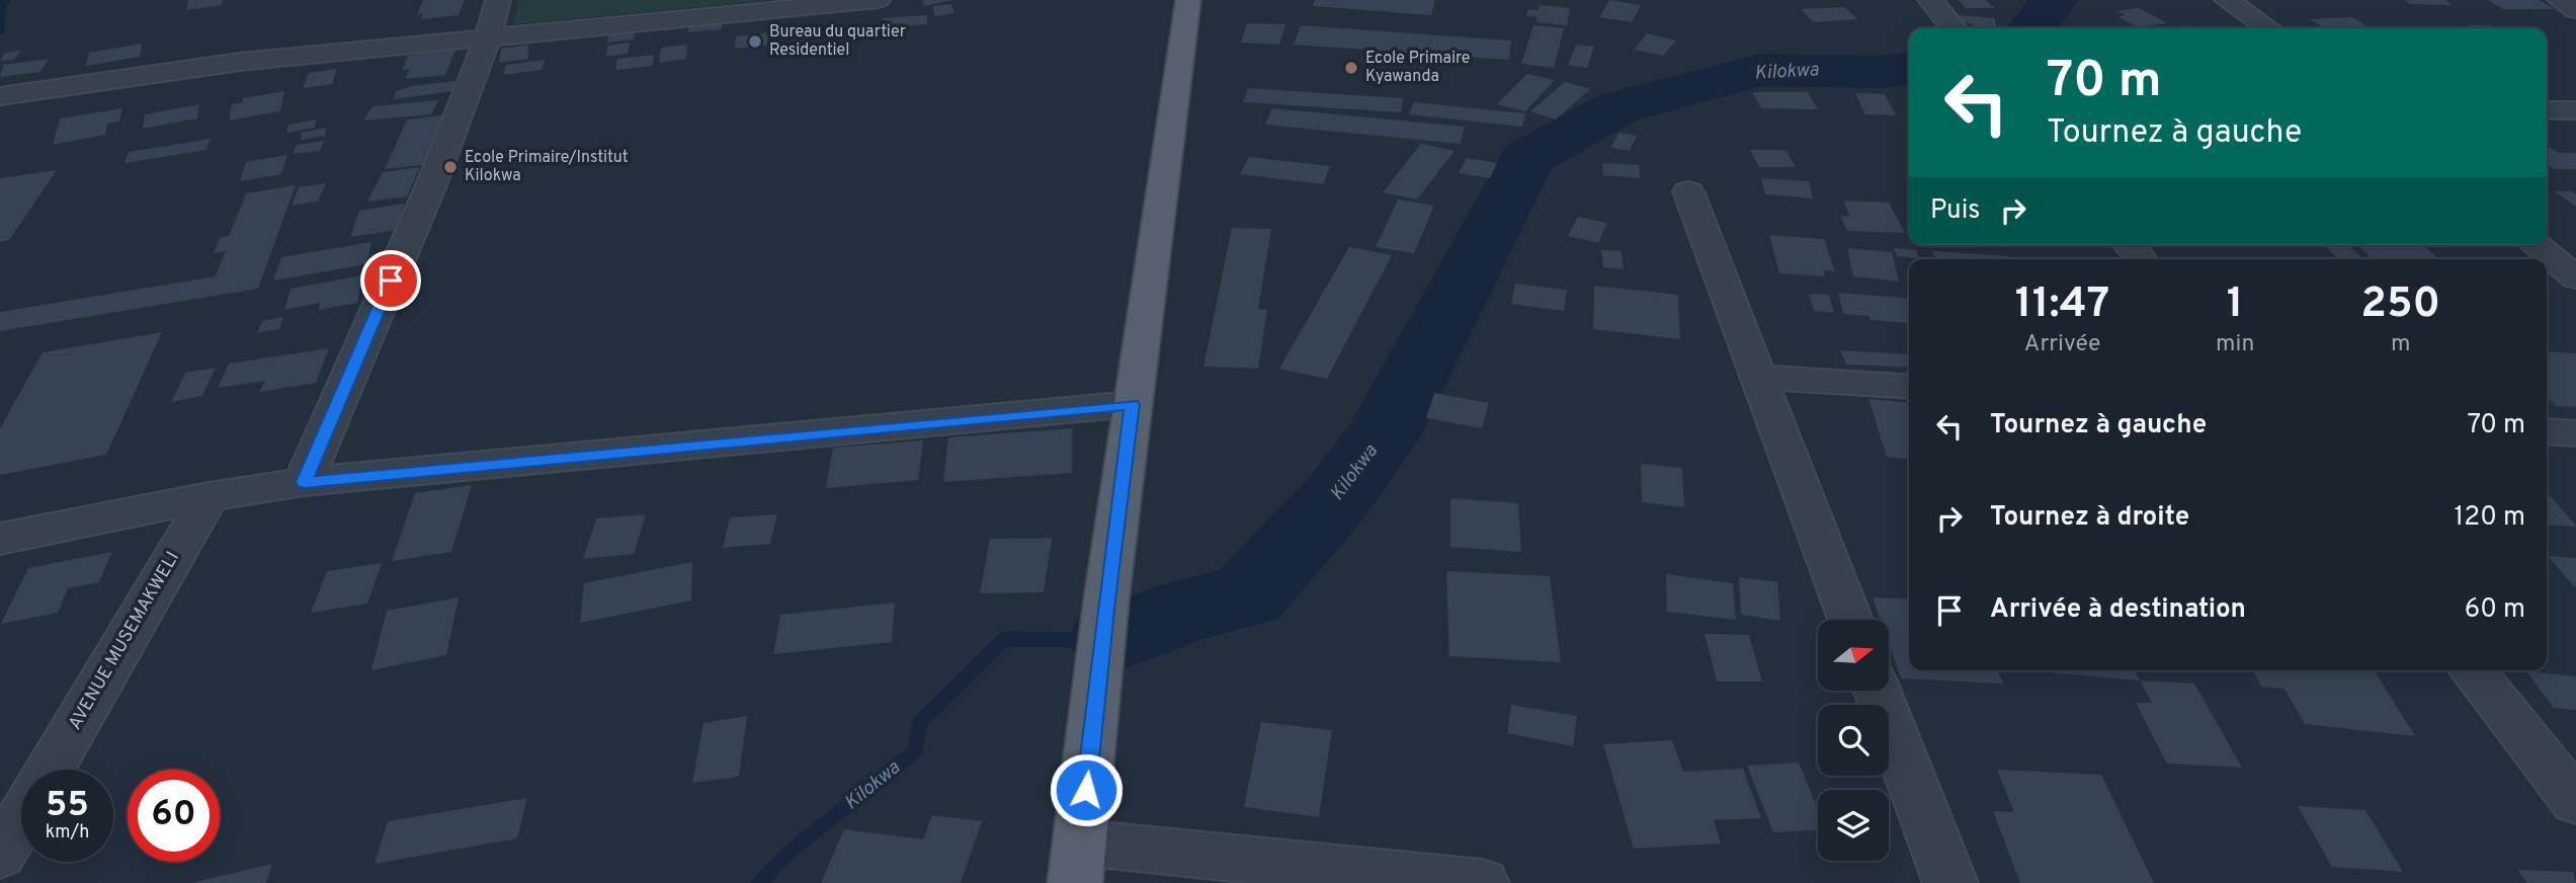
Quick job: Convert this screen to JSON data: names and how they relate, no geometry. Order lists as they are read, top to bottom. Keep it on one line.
{"streets":{"street":["AVENUE MUSEMAKWELI"]},"water":["Kilokwa"],"places":["Bureau du quartier Residentiel","Ecole Primaire Kyawanda","Ecole Primaire/Institut Kilokwa"],"north":"right","page":{"turn":["70 m","Tournez à gauche"],"then":"Puis","eta":["11:47","Arrivée","1","min","250","m"],"list":[{"name":"Tournez à gauche","value":"70 m"},{"name":"Tournez à droite","value":"120 m"},{"name":"Arrivée à destination","value":"60 m"}],"speed":"55 km/h","limit":"60"}}
